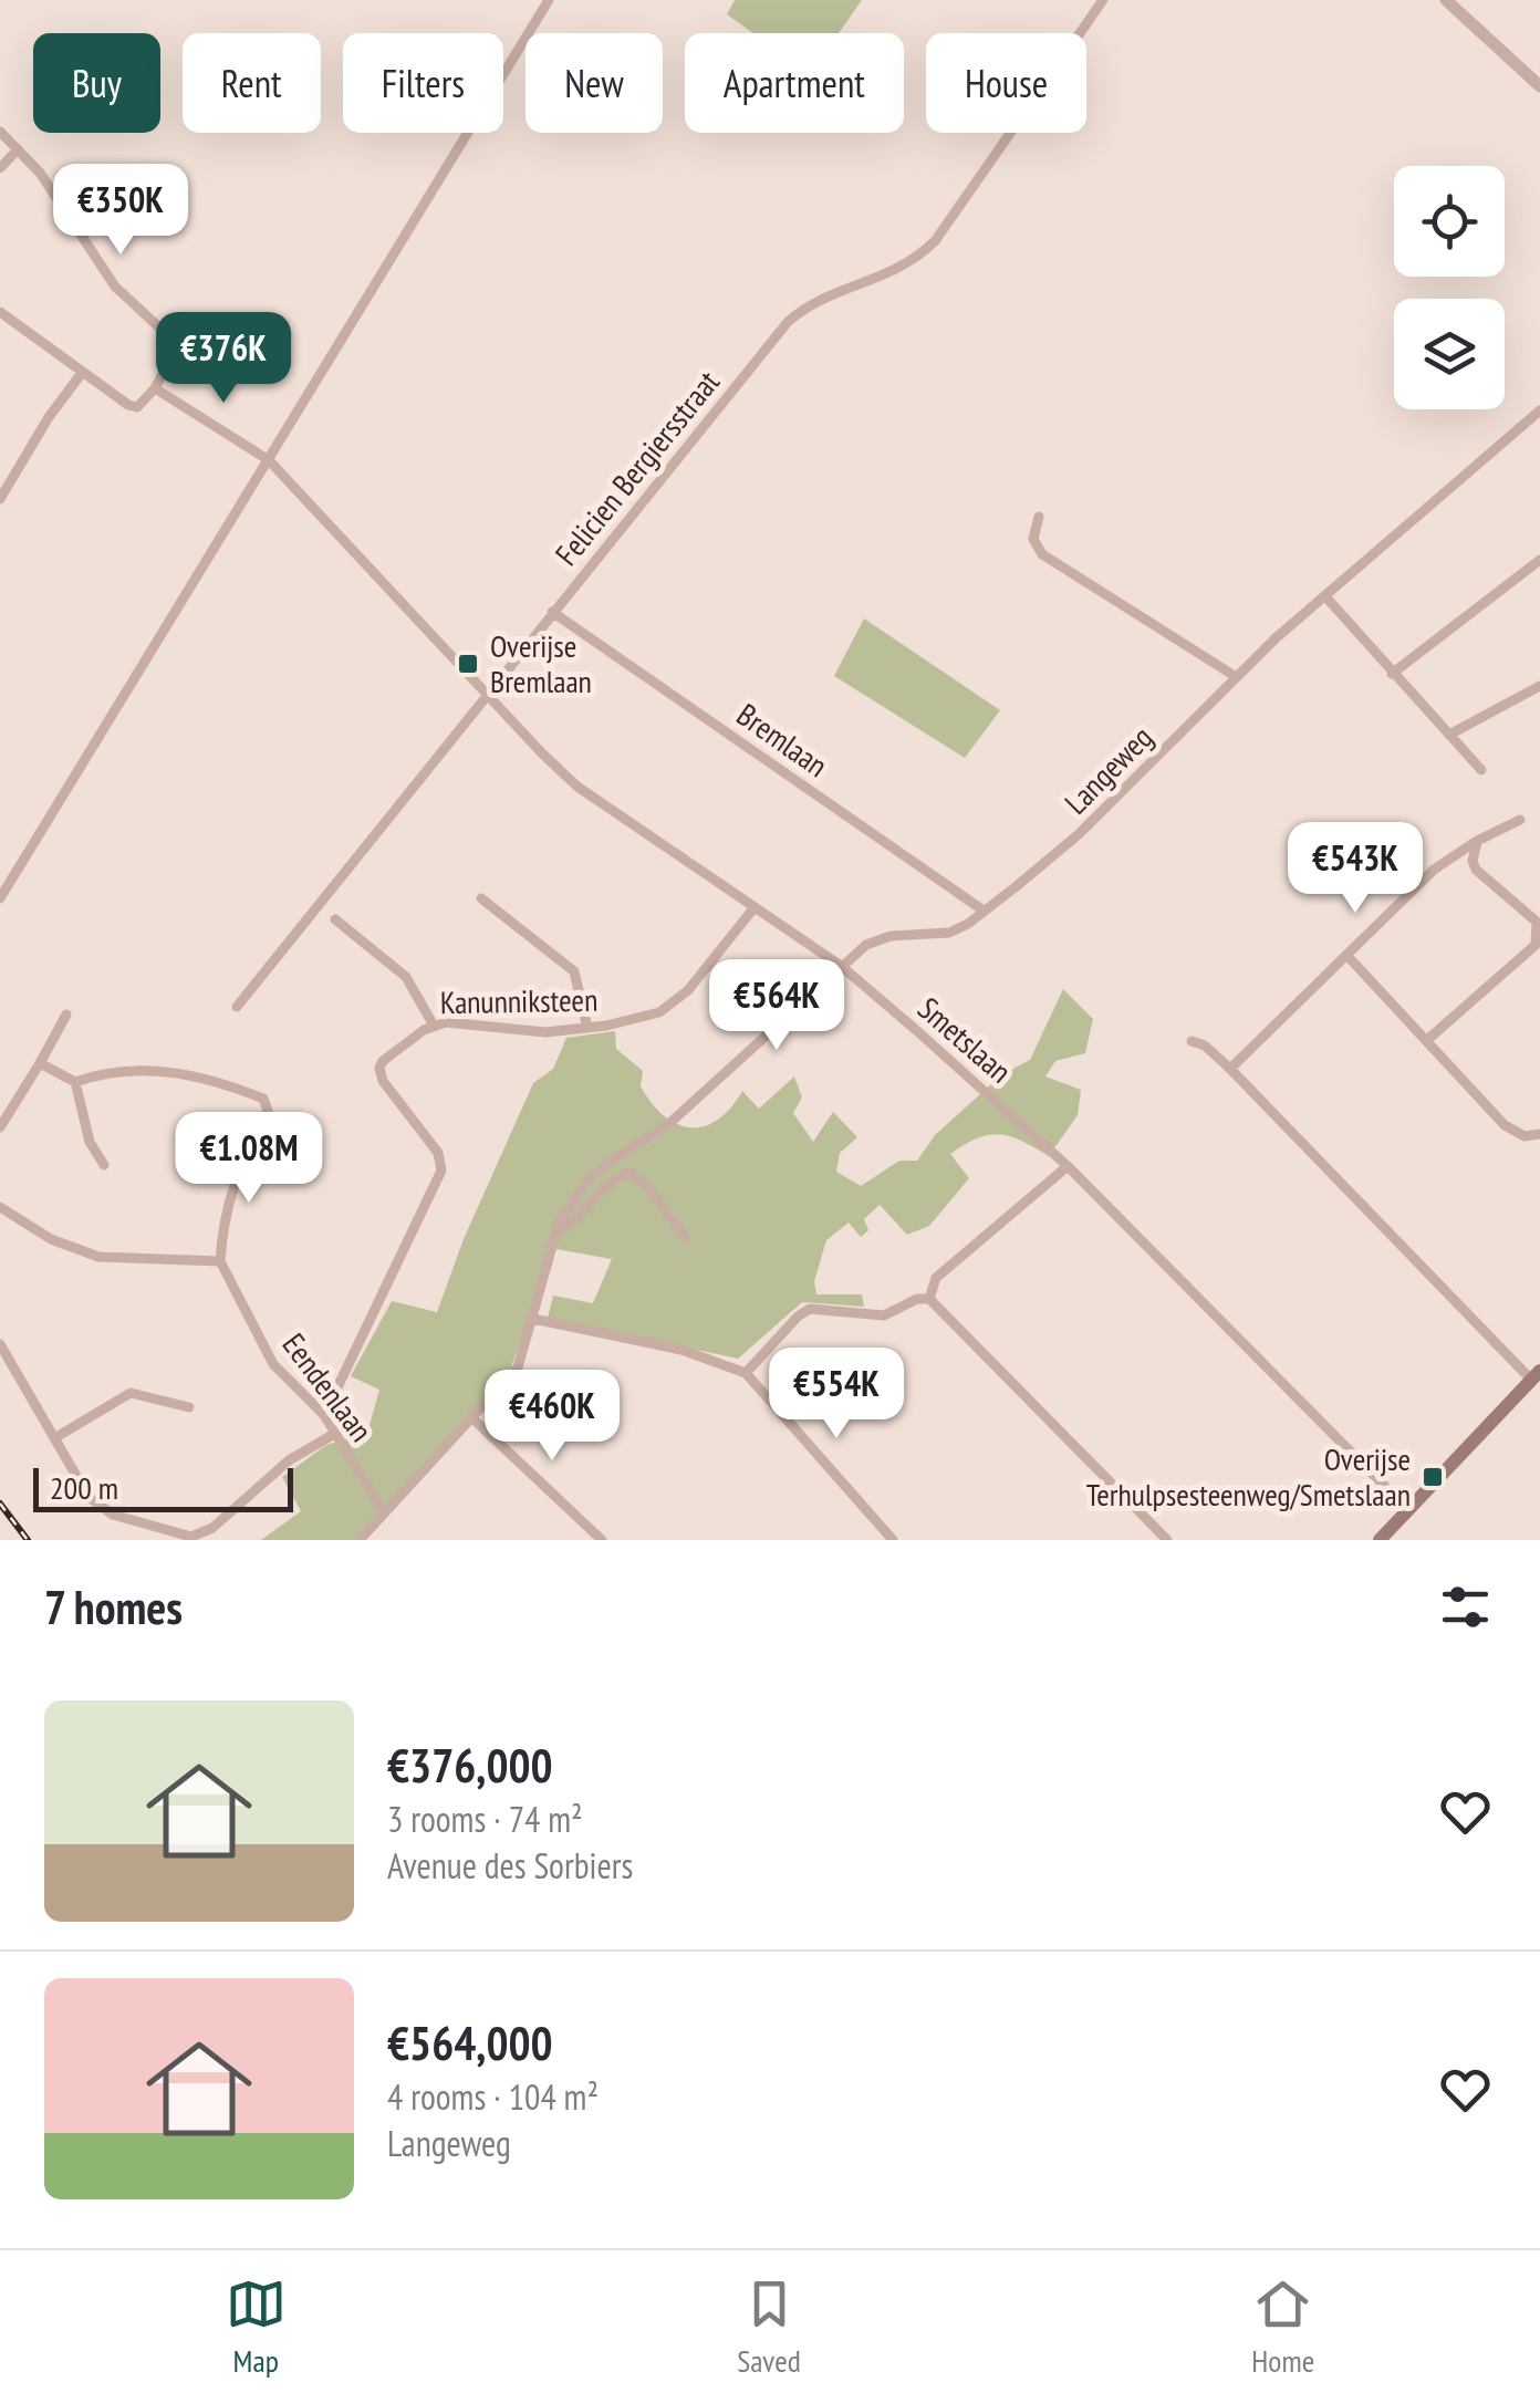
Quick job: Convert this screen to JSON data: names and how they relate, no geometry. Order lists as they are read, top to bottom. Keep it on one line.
{"streets":{"street":["Felicien Bergiersstraat","Bremlaan","Langeweg","Kanunniksteen","Smetslaan","Eendenlaan"]},"crossings":[["Felicien Bergiersstraat","Bremlaan"],["Felicien Bergiersstraat","Smetslaan"],["Bremlaan","Langeweg"],["Langeweg","Smetslaan"],["Langeweg","Eendenlaan"],["Kanunniksteen","Smetslaan"],["Kanunniksteen","Eendenlaan"]],"places":{"transit":["Overijse Bremlaan","Overijse Terhulpsesteenweg/Smetslaan"]},"scale_bar":"200 m","page":{"chip":["Buy","Rent","Filters","New","Apartment","House"],"price":["€350K","€376K","€543K","€564K","€1.08M","€554K","€460K"],"scale":"200 m","heading":"7 homes","list":[{"name":"€376,000","note":"3 rooms · 74 m² · Avenue des Sorbiers"},{"name":"€564,000","note":"4 rooms · 104 m² · Langeweg"}],"tabs":["Map","Saved","Home"]}}
